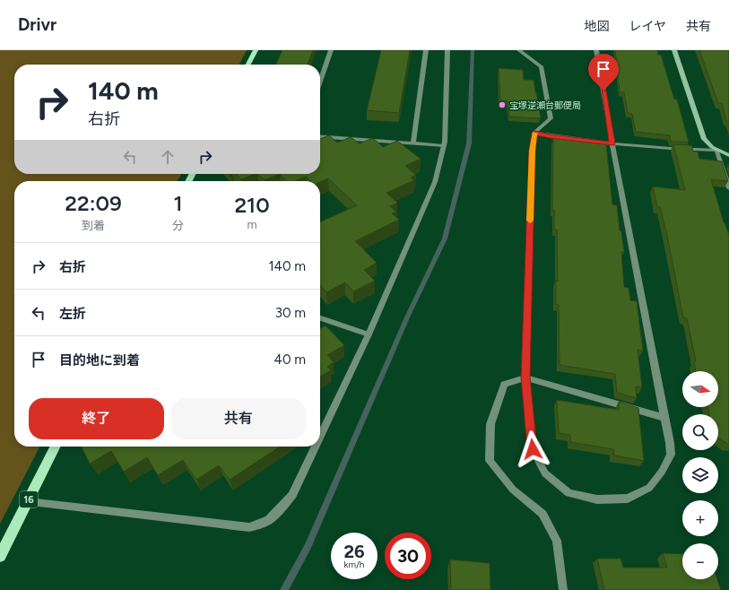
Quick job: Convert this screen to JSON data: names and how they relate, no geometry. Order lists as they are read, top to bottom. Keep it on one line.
{"streets":{"main road":["16"]},"places":["宝塚逆瀬台郵便局"],"north":"right","page":{"header":"Drivr","nav":["地図","レイヤ","共有"],"turn":["140 m","右折"],"eta":["22:09","到着","1","分","210","m"],"list":[{"name":"右折","value":"140 m"},{"name":"左折","value":"30 m"},{"name":"目的地に到着","value":"40 m"}],"map_buttons":["+","−"],"buttons":["終了","共有"],"speed":"26 km/h","limit":"30"}}
